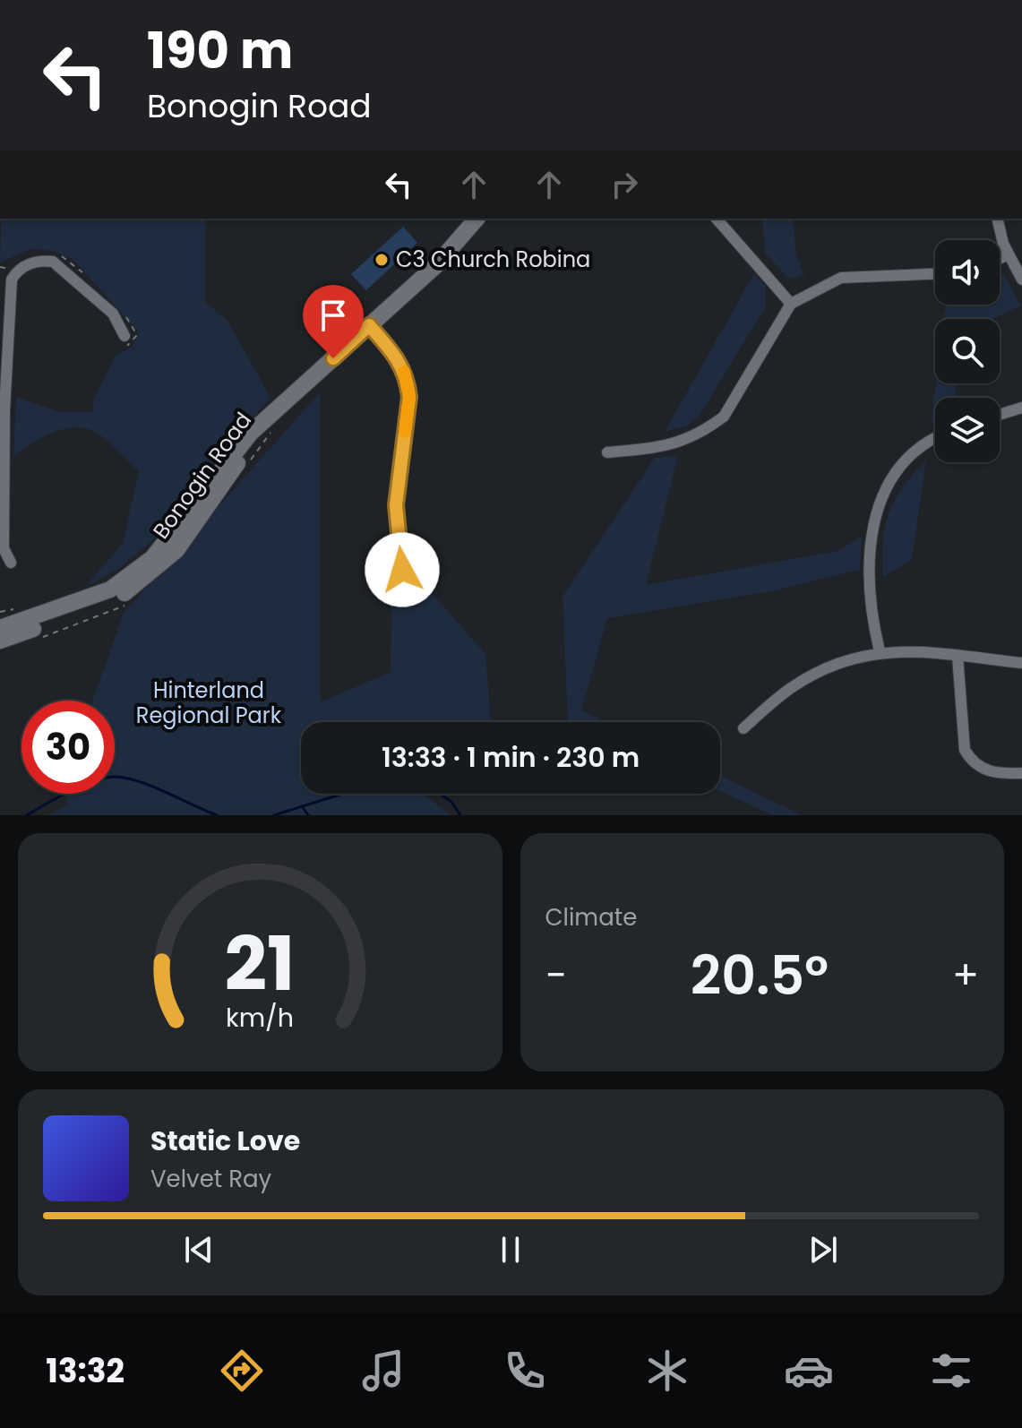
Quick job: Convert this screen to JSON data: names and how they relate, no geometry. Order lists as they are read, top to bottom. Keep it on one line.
{"streets":{"street":["Bonogin Road"]},"parks":["Hinterland Regional Park"],"places":["C3 Church Robina"],"page":{"turn":["190 m","Bonogin Road"],"limit":"30","trip":"13:33 · 1 min · 230 m","tile":"Climate","heat":["−","20.5°","+"],"song":["Static Love","Velvet Ray"],"tabs":"13:32","gauge":["21","km/h"]}}
